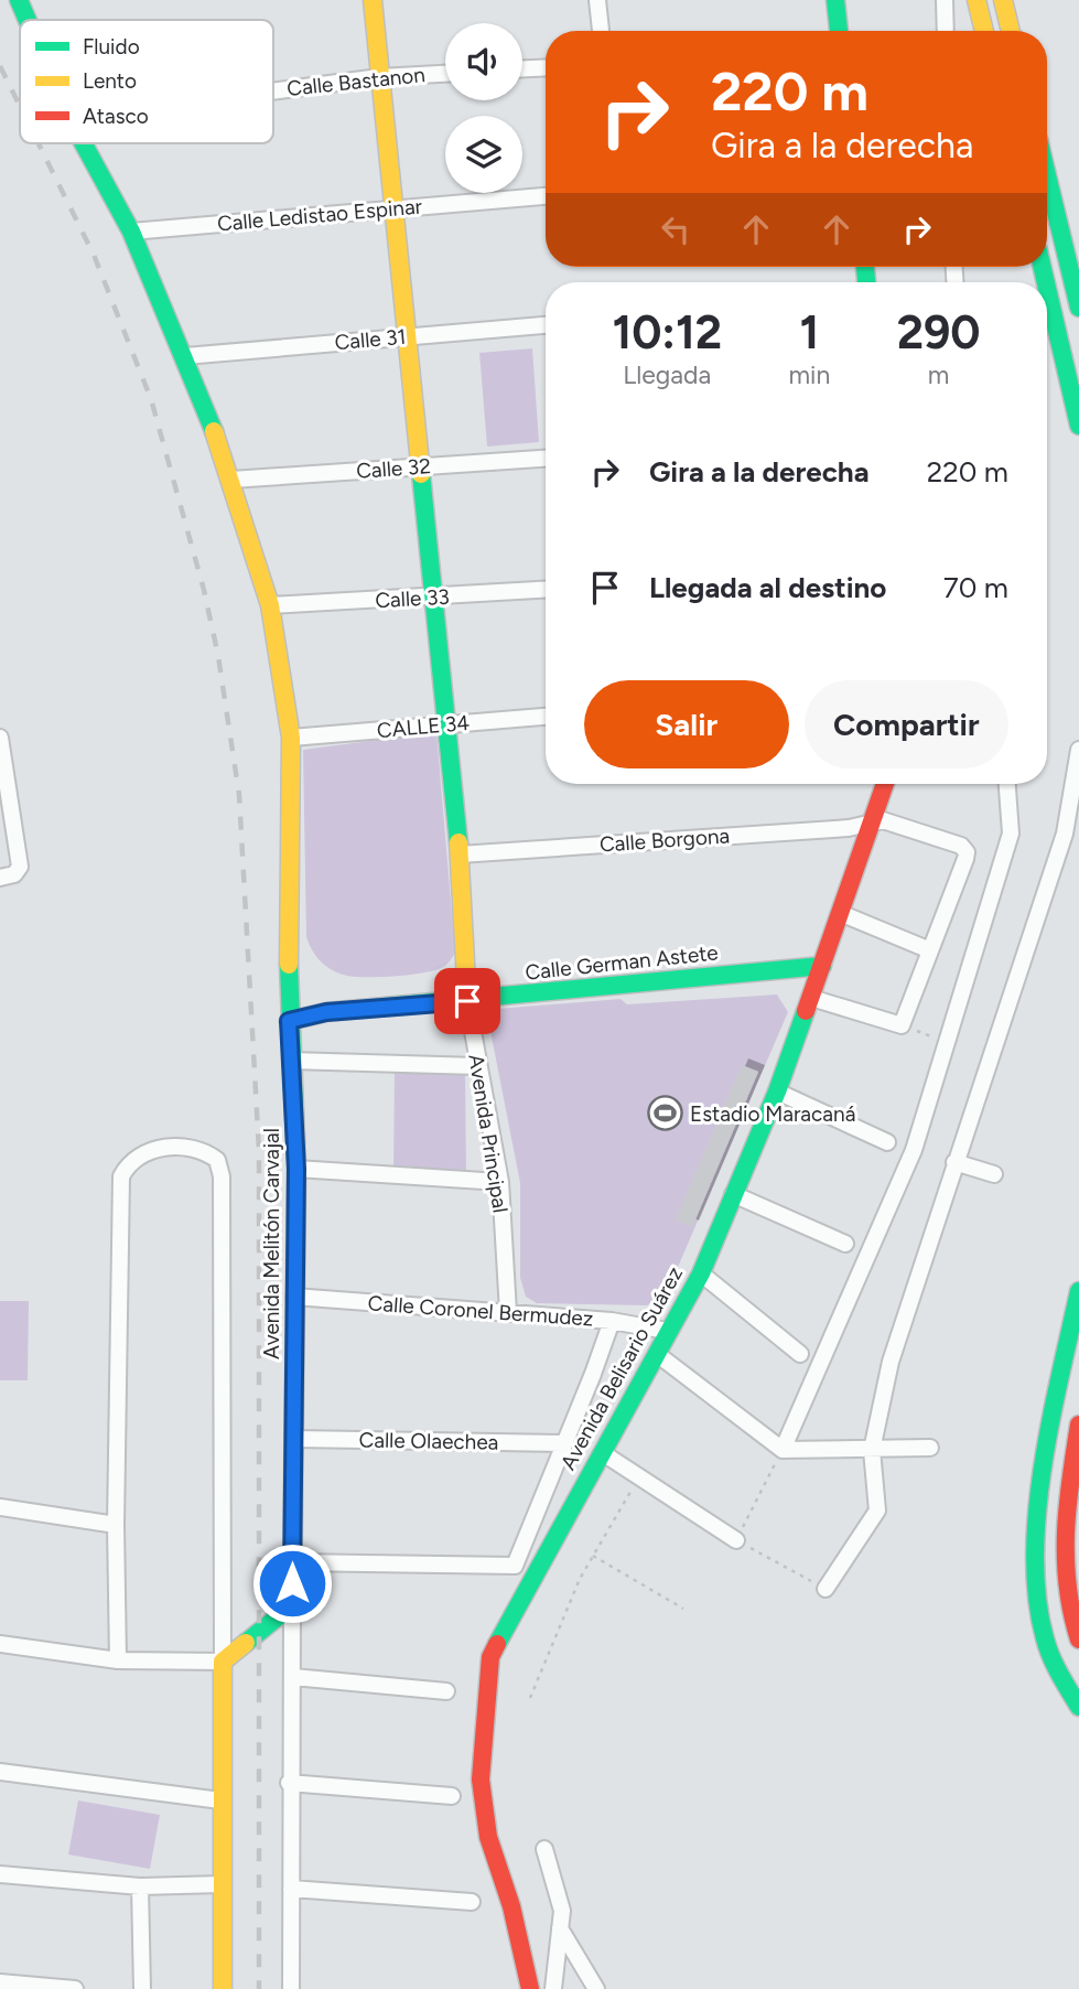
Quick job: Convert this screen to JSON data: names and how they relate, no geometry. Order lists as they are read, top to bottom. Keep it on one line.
{"streets":{"main road":["Calle German Astete","Avenida Melitón Carvajal","Avenida Belisario Suárez"],"street":["Calle Bastanon","Calle Ledistao Espinar","Calle 31","Calle 32","Calle 33","CALLE 34","Calle Borgona","Avenida Principal","Calle Coronel Bermudez","Calle Olaechea"]},"crossings":[["Calle Ledistao Espinar","Avenida Melitón Carvajal"],["Calle 31","Avenida Melitón Carvajal"],["Calle 32","Avenida Melitón Carvajal"],["Calle 33","Avenida Melitón Carvajal"],["CALLE 34","Avenida Melitón Carvajal"],["Calle Borgona","Avenida Belisario Suárez"],["Calle German Astete","Avenida Principal"],["Calle German Astete","Avenida Melitón Carvajal"],["Calle German Astete","Avenida Belisario Suárez"],["Avenida Principal","Calle Coronel Bermudez"],["Avenida Melitón Carvajal","Calle Coronel Bermudez"],["Avenida Melitón Carvajal","Calle Olaechea"],["Calle Coronel Bermudez","Avenida Belisario Suárez"]],"places":{"sports":["Estadio Maracaná"]},"legend":["Fluido","Lento","Atasco"],"page":{"turn":["220 m","Gira a la derecha"],"eta":["10:12","Llegada","1","min","290","m"],"list":[{"name":"Gira a la derecha","value":"220 m"},{"name":"Llegada al destino","value":"70 m"}],"buttons":["Salir","Compartir"]}}
